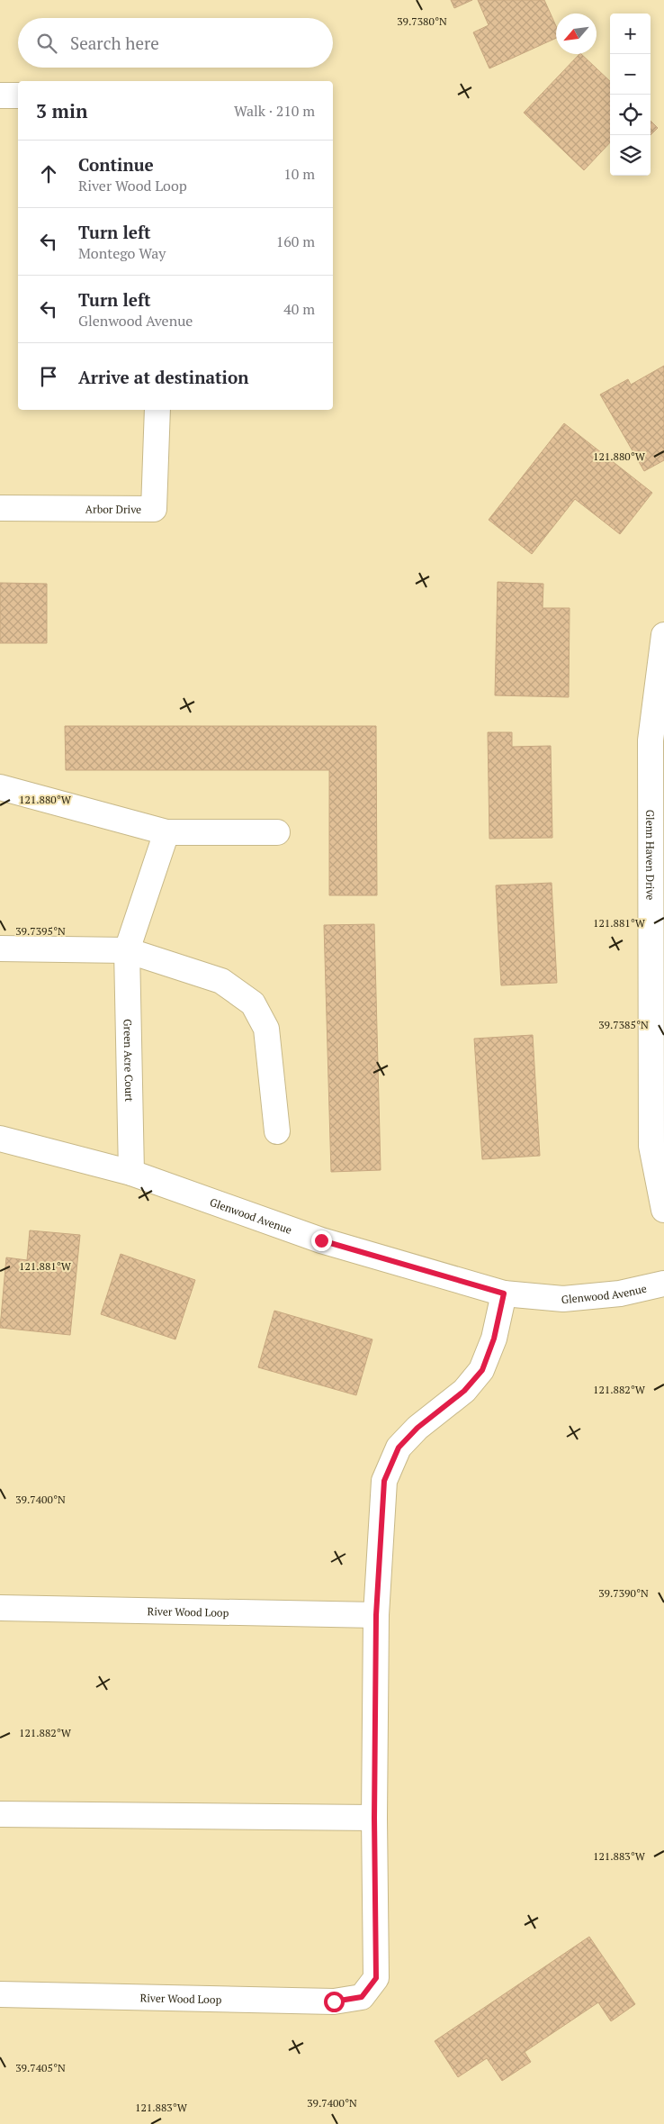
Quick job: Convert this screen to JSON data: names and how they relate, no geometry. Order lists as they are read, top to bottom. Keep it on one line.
{"streets":{"street":["Arbor Drive","Glenn Haven Drive","Green Acre Court","Glenwood Avenue","River Wood Loop"]},"crossings":[["Green Acre Court","Glenwood Avenue"]],"north":"bottom left","page":{"map_buttons":["+","−"],"search":"Search here","heading":["3 min","Walk · 210 m"],"list":[["Continue","River Wood Loop","10 m"],["Turn left","Montego Way","160 m"],["Turn left","Glenwood Avenue","40 m"],"Arrive at destination"]},"coordinates":["39.7380°N","121.880°W","121.881°W","39.7395°N","39.7385°N","121.882°W","39.7400°N","39.7390°N","121.883°W","39.7405°N"]}
